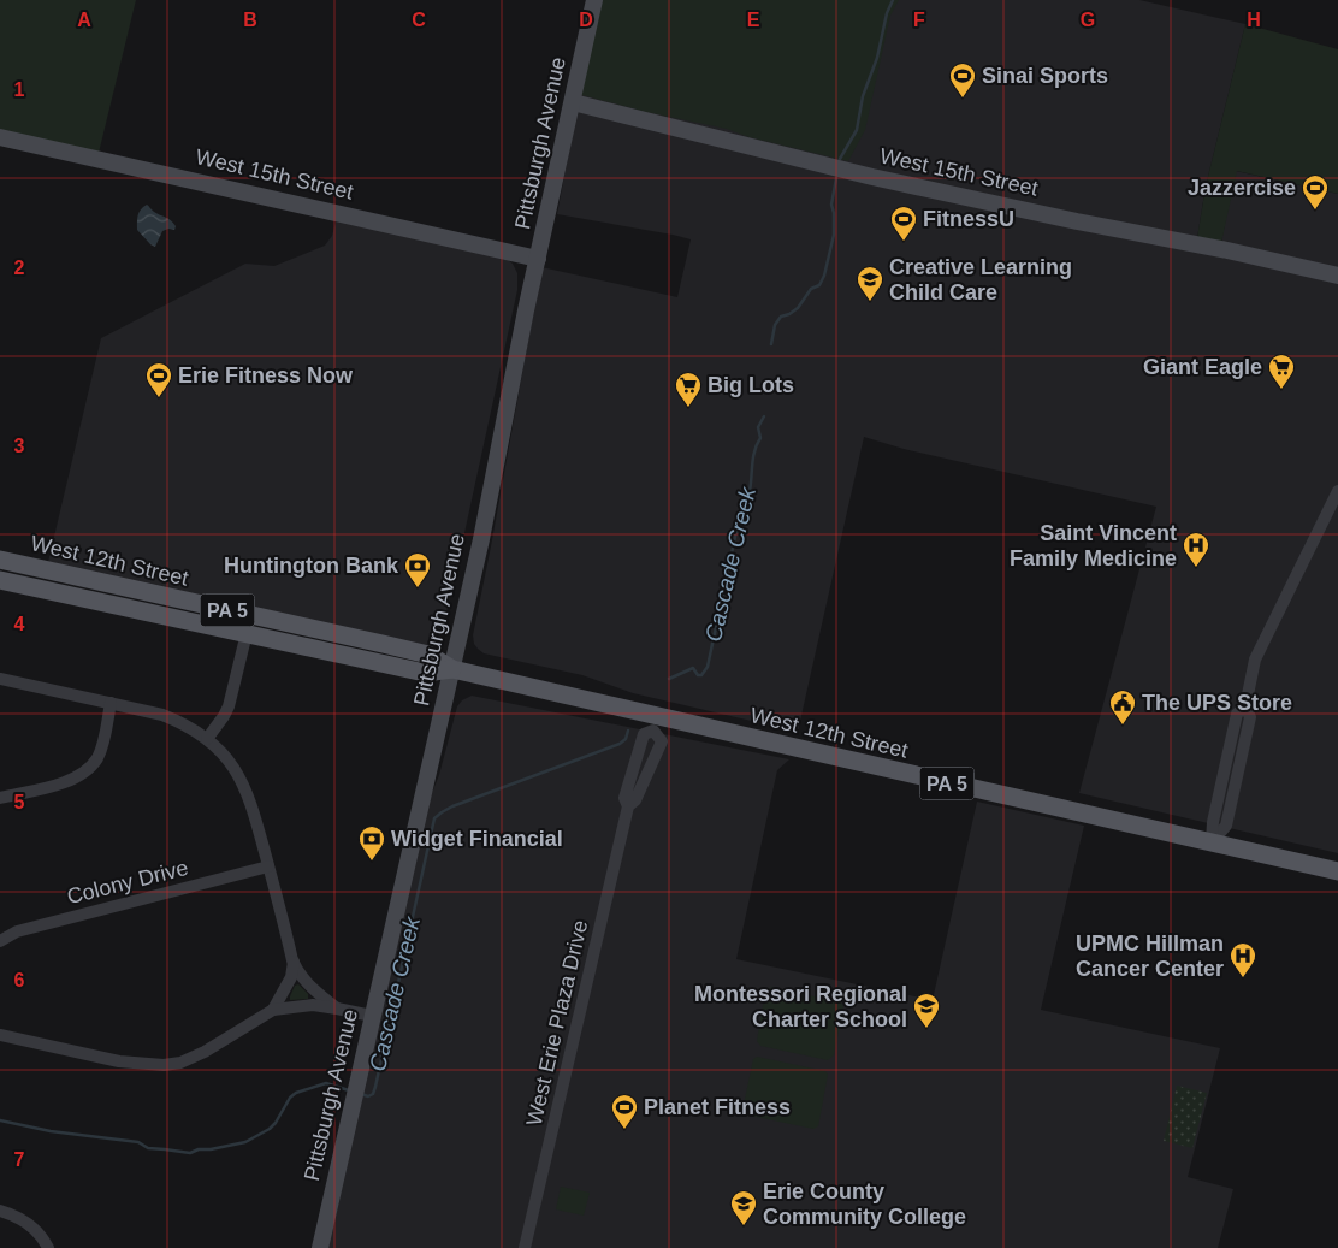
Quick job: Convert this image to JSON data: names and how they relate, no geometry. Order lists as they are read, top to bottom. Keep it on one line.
{"streets":{"main road":["West 12th Street","PA 5"],"street":["Pittsburgh Avenue","West 15th Street","Colony Drive","West Erie Plaza Drive"]},"crossings":[["Pittsburgh Avenue","West 15th Street"],["Pittsburgh Avenue","West 12th Street"],["West 12th Street","West Erie Plaza Drive"]],"water":["Cascade Creek"],"places":{"sports":["Sinai Sports","Jazzercise","FitnessU","Erie Fitness Now","Planet Fitness"],"school or university":["Creative Learning Child Care","Montessori Regional Charter School","Erie County Community College"],"supermarket":["Giant Eagle","Big Lots"],"hospital":["Saint Vincent Family Medicine","UPMC Hillman Cancer Center"],"bank":["Huntington Bank","Widget Financial"],"public building":["The UPS Store"]},"grid":{"columns":["A","B","C","D","E","F","G","H"],"rows":["1","2","3","4","5","6","7"]}}
